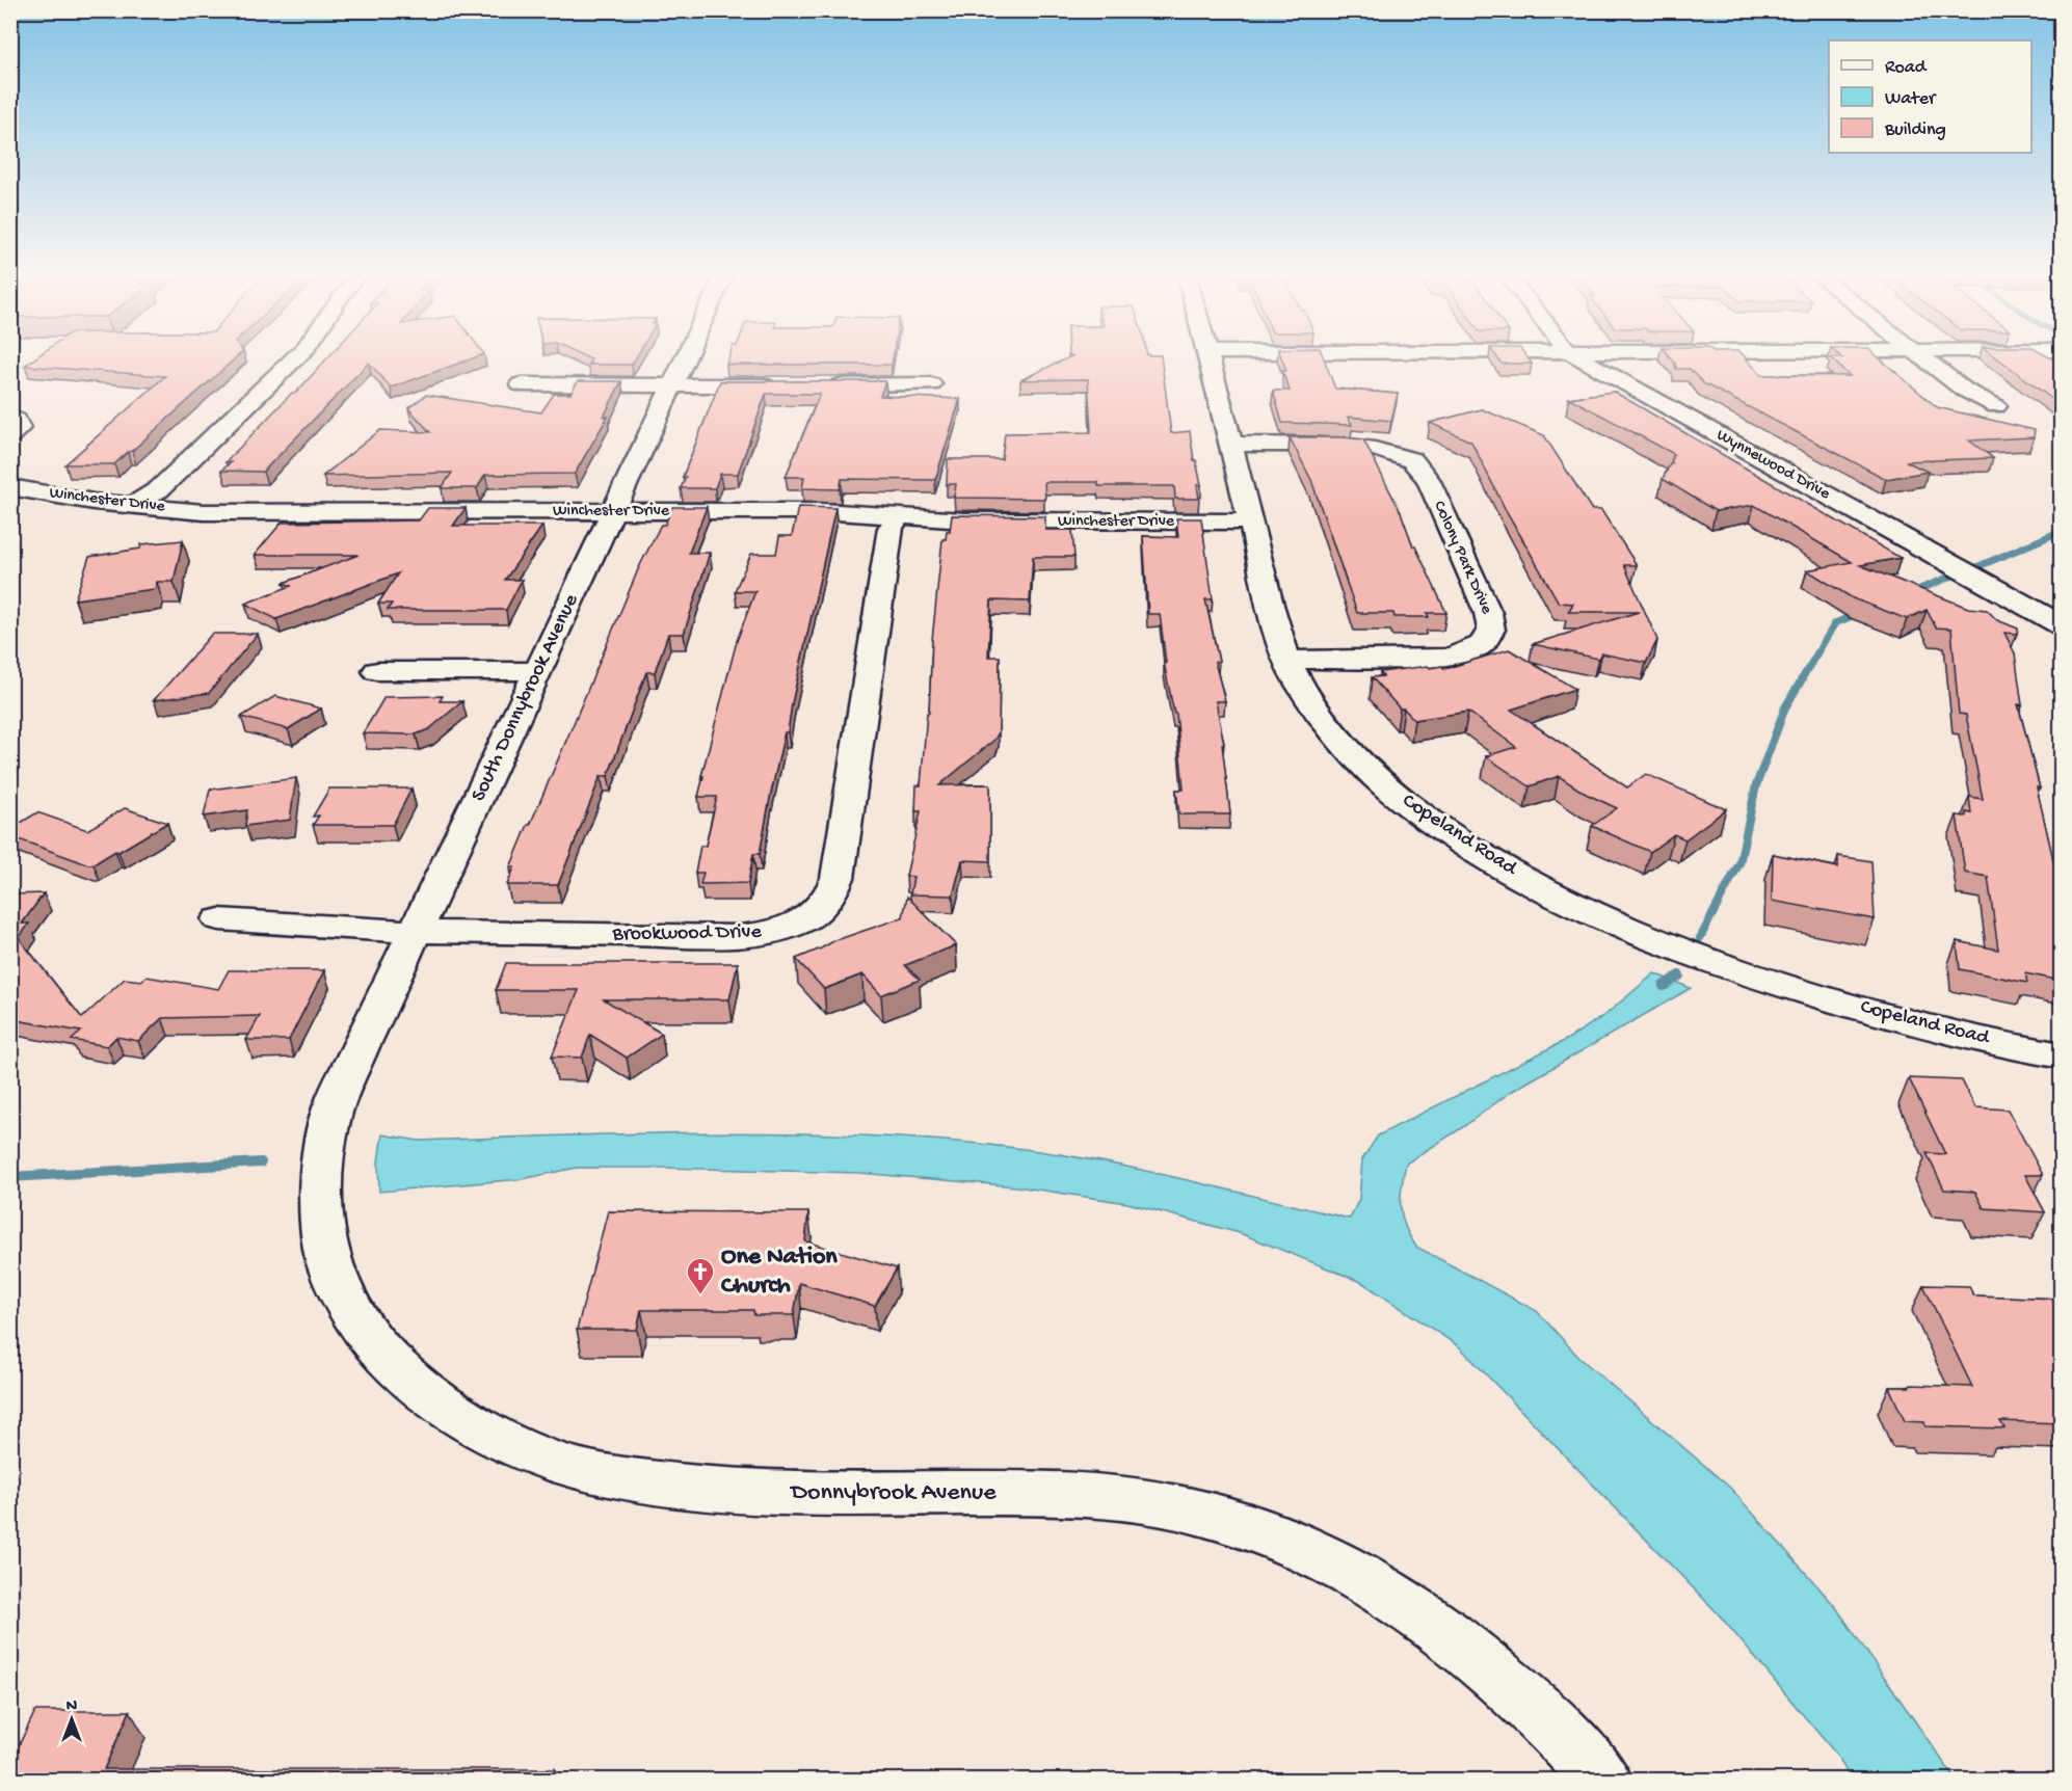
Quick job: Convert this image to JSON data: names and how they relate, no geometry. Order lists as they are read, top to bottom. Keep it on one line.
{"streets":{"street":["Wynnewood Drive","Winchester Drive","Colony Park Drive","South Donnybrook Avenue","Copeland Road","Brookwood Drive","Donnybrook Avenue"]},"crossings":[["Winchester Drive","South Donnybrook Avenue"],["Winchester Drive","Copeland Road"],["Winchester Drive","Brookwood Drive"],["Colony Park Drive","Copeland Road"],["South Donnybrook Avenue","Brookwood Drive"],["South Donnybrook Avenue","Donnybrook Avenue"]],"places":{"church":["One Nation Church"]},"legend":["Road","Water","Building"],"north":"top"}
